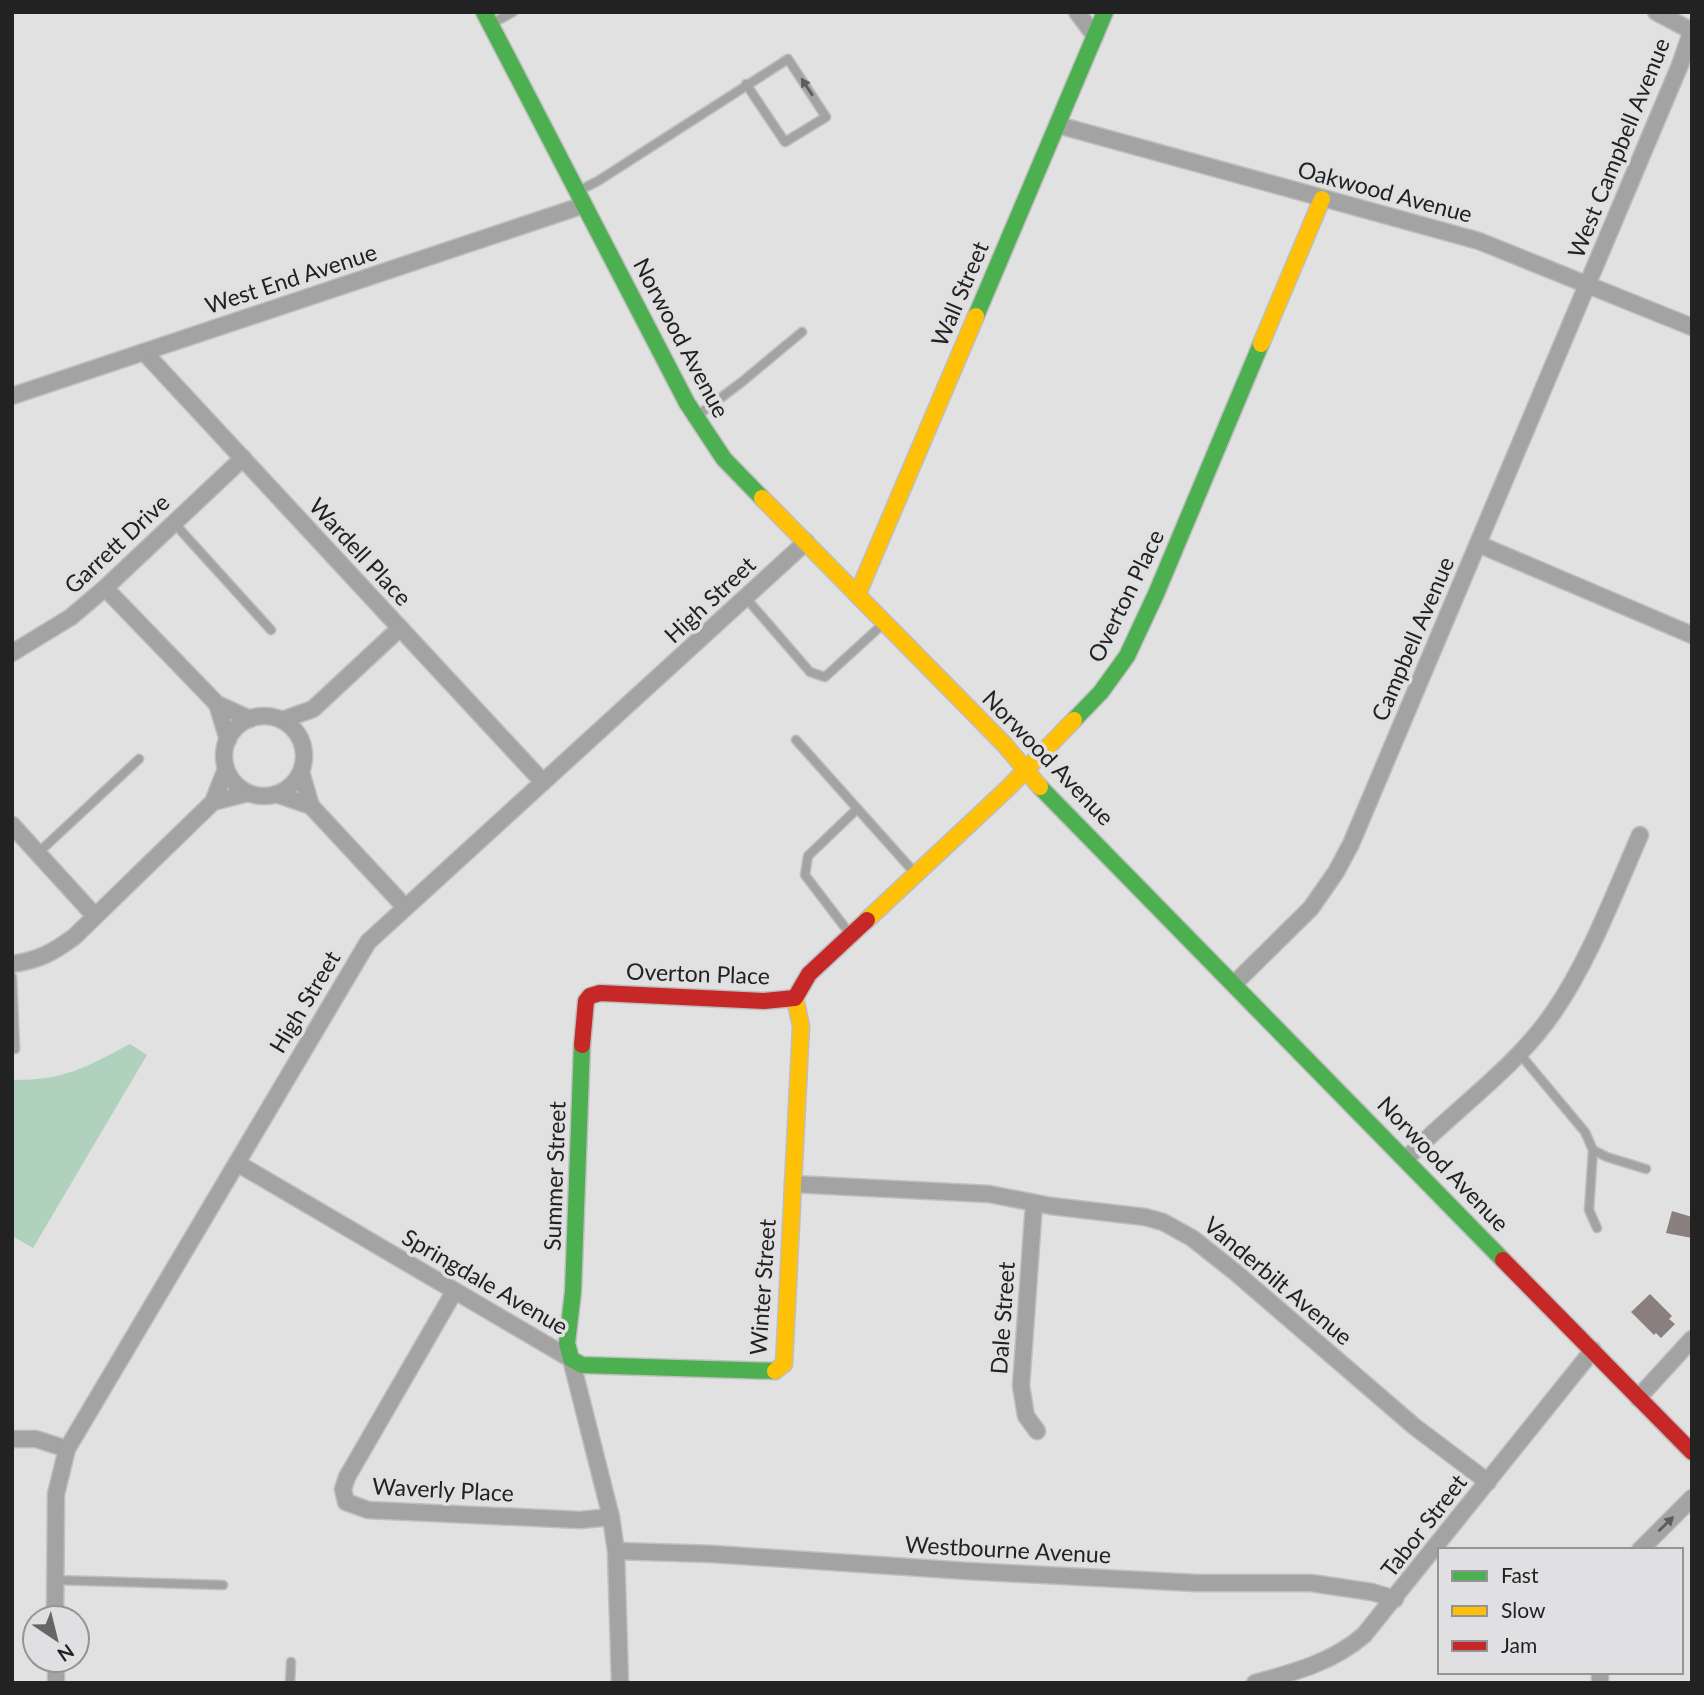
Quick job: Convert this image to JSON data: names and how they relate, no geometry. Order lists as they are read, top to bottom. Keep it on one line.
{"streets":{"street":["West Campbell Avenue","Oakwood Avenue","West End Avenue","Wall Street","Norwood Avenue","Garrett Drive","Wardell Place","Overton Place","High Street","Campbell Avenue","Summer Street","Vanderbilt Avenue","Springdale Avenue","Winter Street","Dale Street","Waverly Place","Tabor Street","Westbourne Avenue"]},"crossings":[["West Campbell Avenue","Oakwood Avenue"],["West Campbell Avenue","Campbell Avenue"],["Oakwood Avenue","Wall Street"],["Oakwood Avenue","Overton Place"],["Oakwood Avenue","Campbell Avenue"],["West End Avenue","Norwood Avenue"],["West End Avenue","Wardell Place"],["Wall Street","Norwood Avenue"],["Norwood Avenue","Overton Place"],["Norwood Avenue","High Street"],["Norwood Avenue","Campbell Avenue"],["Norwood Avenue","Tabor Street"],["Garrett Drive","Wardell Place"],["Wardell Place","High Street"],["Overton Place","Summer Street"],["Overton Place","Winter Street"],["High Street","Springdale Avenue"],["Summer Street","Springdale Avenue"],["Summer Street","Winter Street"],["Vanderbilt Avenue","Winter Street"],["Vanderbilt Avenue","Dale Street"],["Vanderbilt Avenue","Tabor Street"],["Springdale Avenue","Winter Street"],["Springdale Avenue","Waverly Place"],["Springdale Avenue","Westbourne Avenue"],["Tabor Street","Westbourne Avenue"]],"legend":["Fast","Slow","Jam"],"north":"bottom right"}
